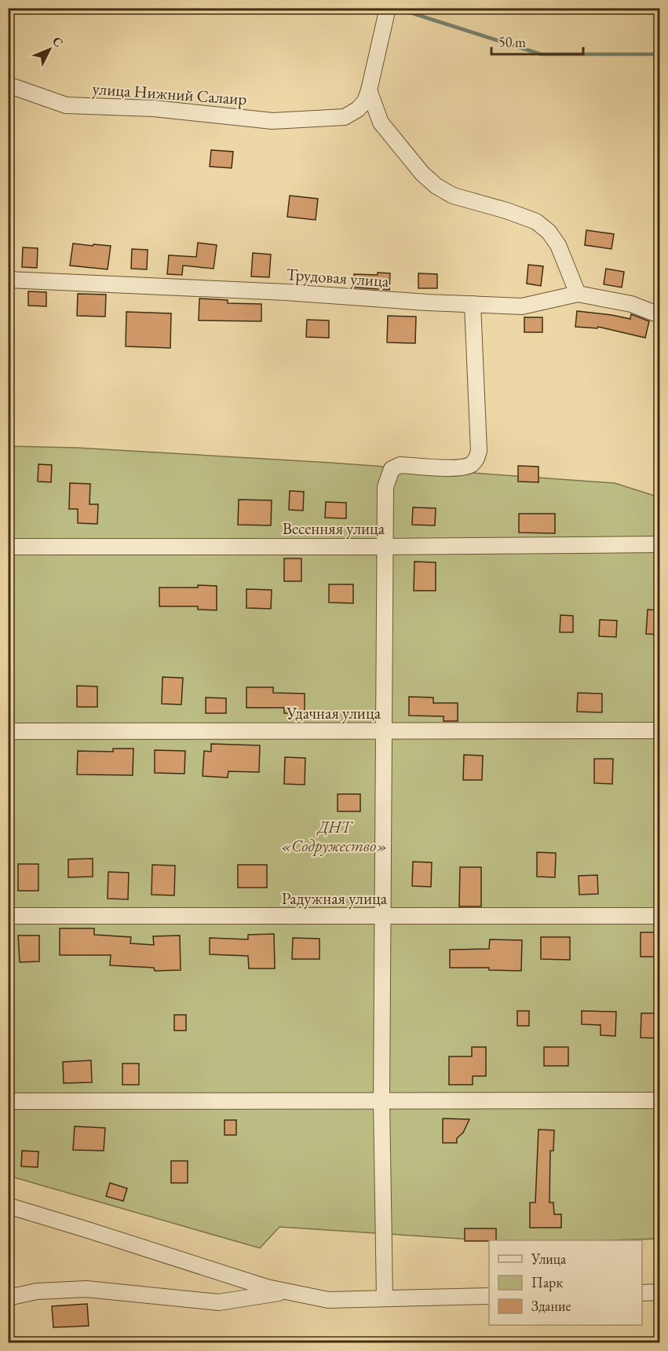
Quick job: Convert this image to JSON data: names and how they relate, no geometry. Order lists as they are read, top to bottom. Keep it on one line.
{"streets":{"street":["улица Нижний Салаир","Трудовая улица","Весенняя улица","Удачная улица","Радужная улица"]},"parks":["ДНТ «Содружество»"],"legend":["Улица","Парк","Здание"],"scale_bar":"50 m","north":"top right"}
